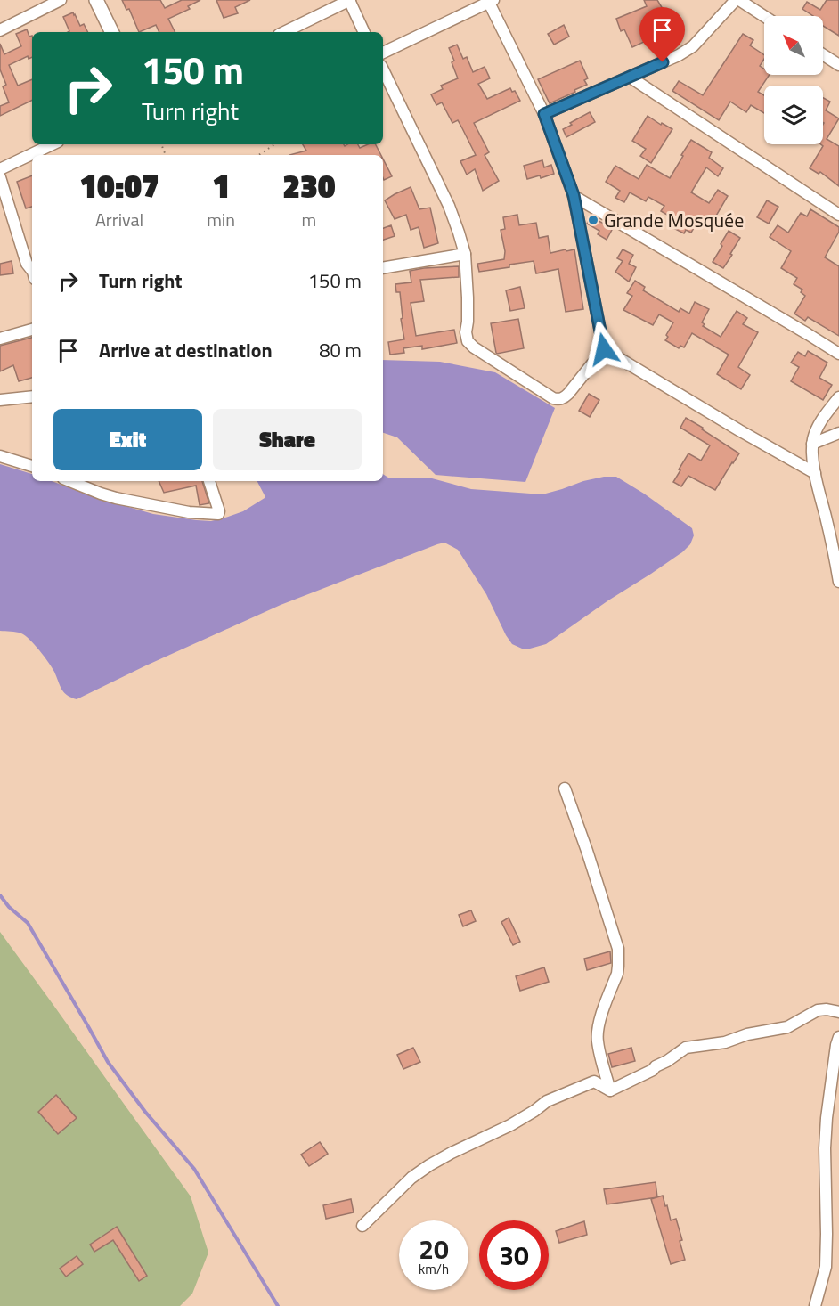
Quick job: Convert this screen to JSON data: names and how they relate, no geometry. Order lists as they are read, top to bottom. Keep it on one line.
{"places":["Grande Mosquée"],"north":"top left","page":{"turn":["150 m","Turn right"],"eta":["10:07","Arrival","1","min","230","m"],"list":[{"name":"Turn right","value":"150 m"},{"name":"Arrive at destination","value":"80 m"}],"buttons":["Exit","Share"],"speed":"20 km/h","limit":"30"}}
